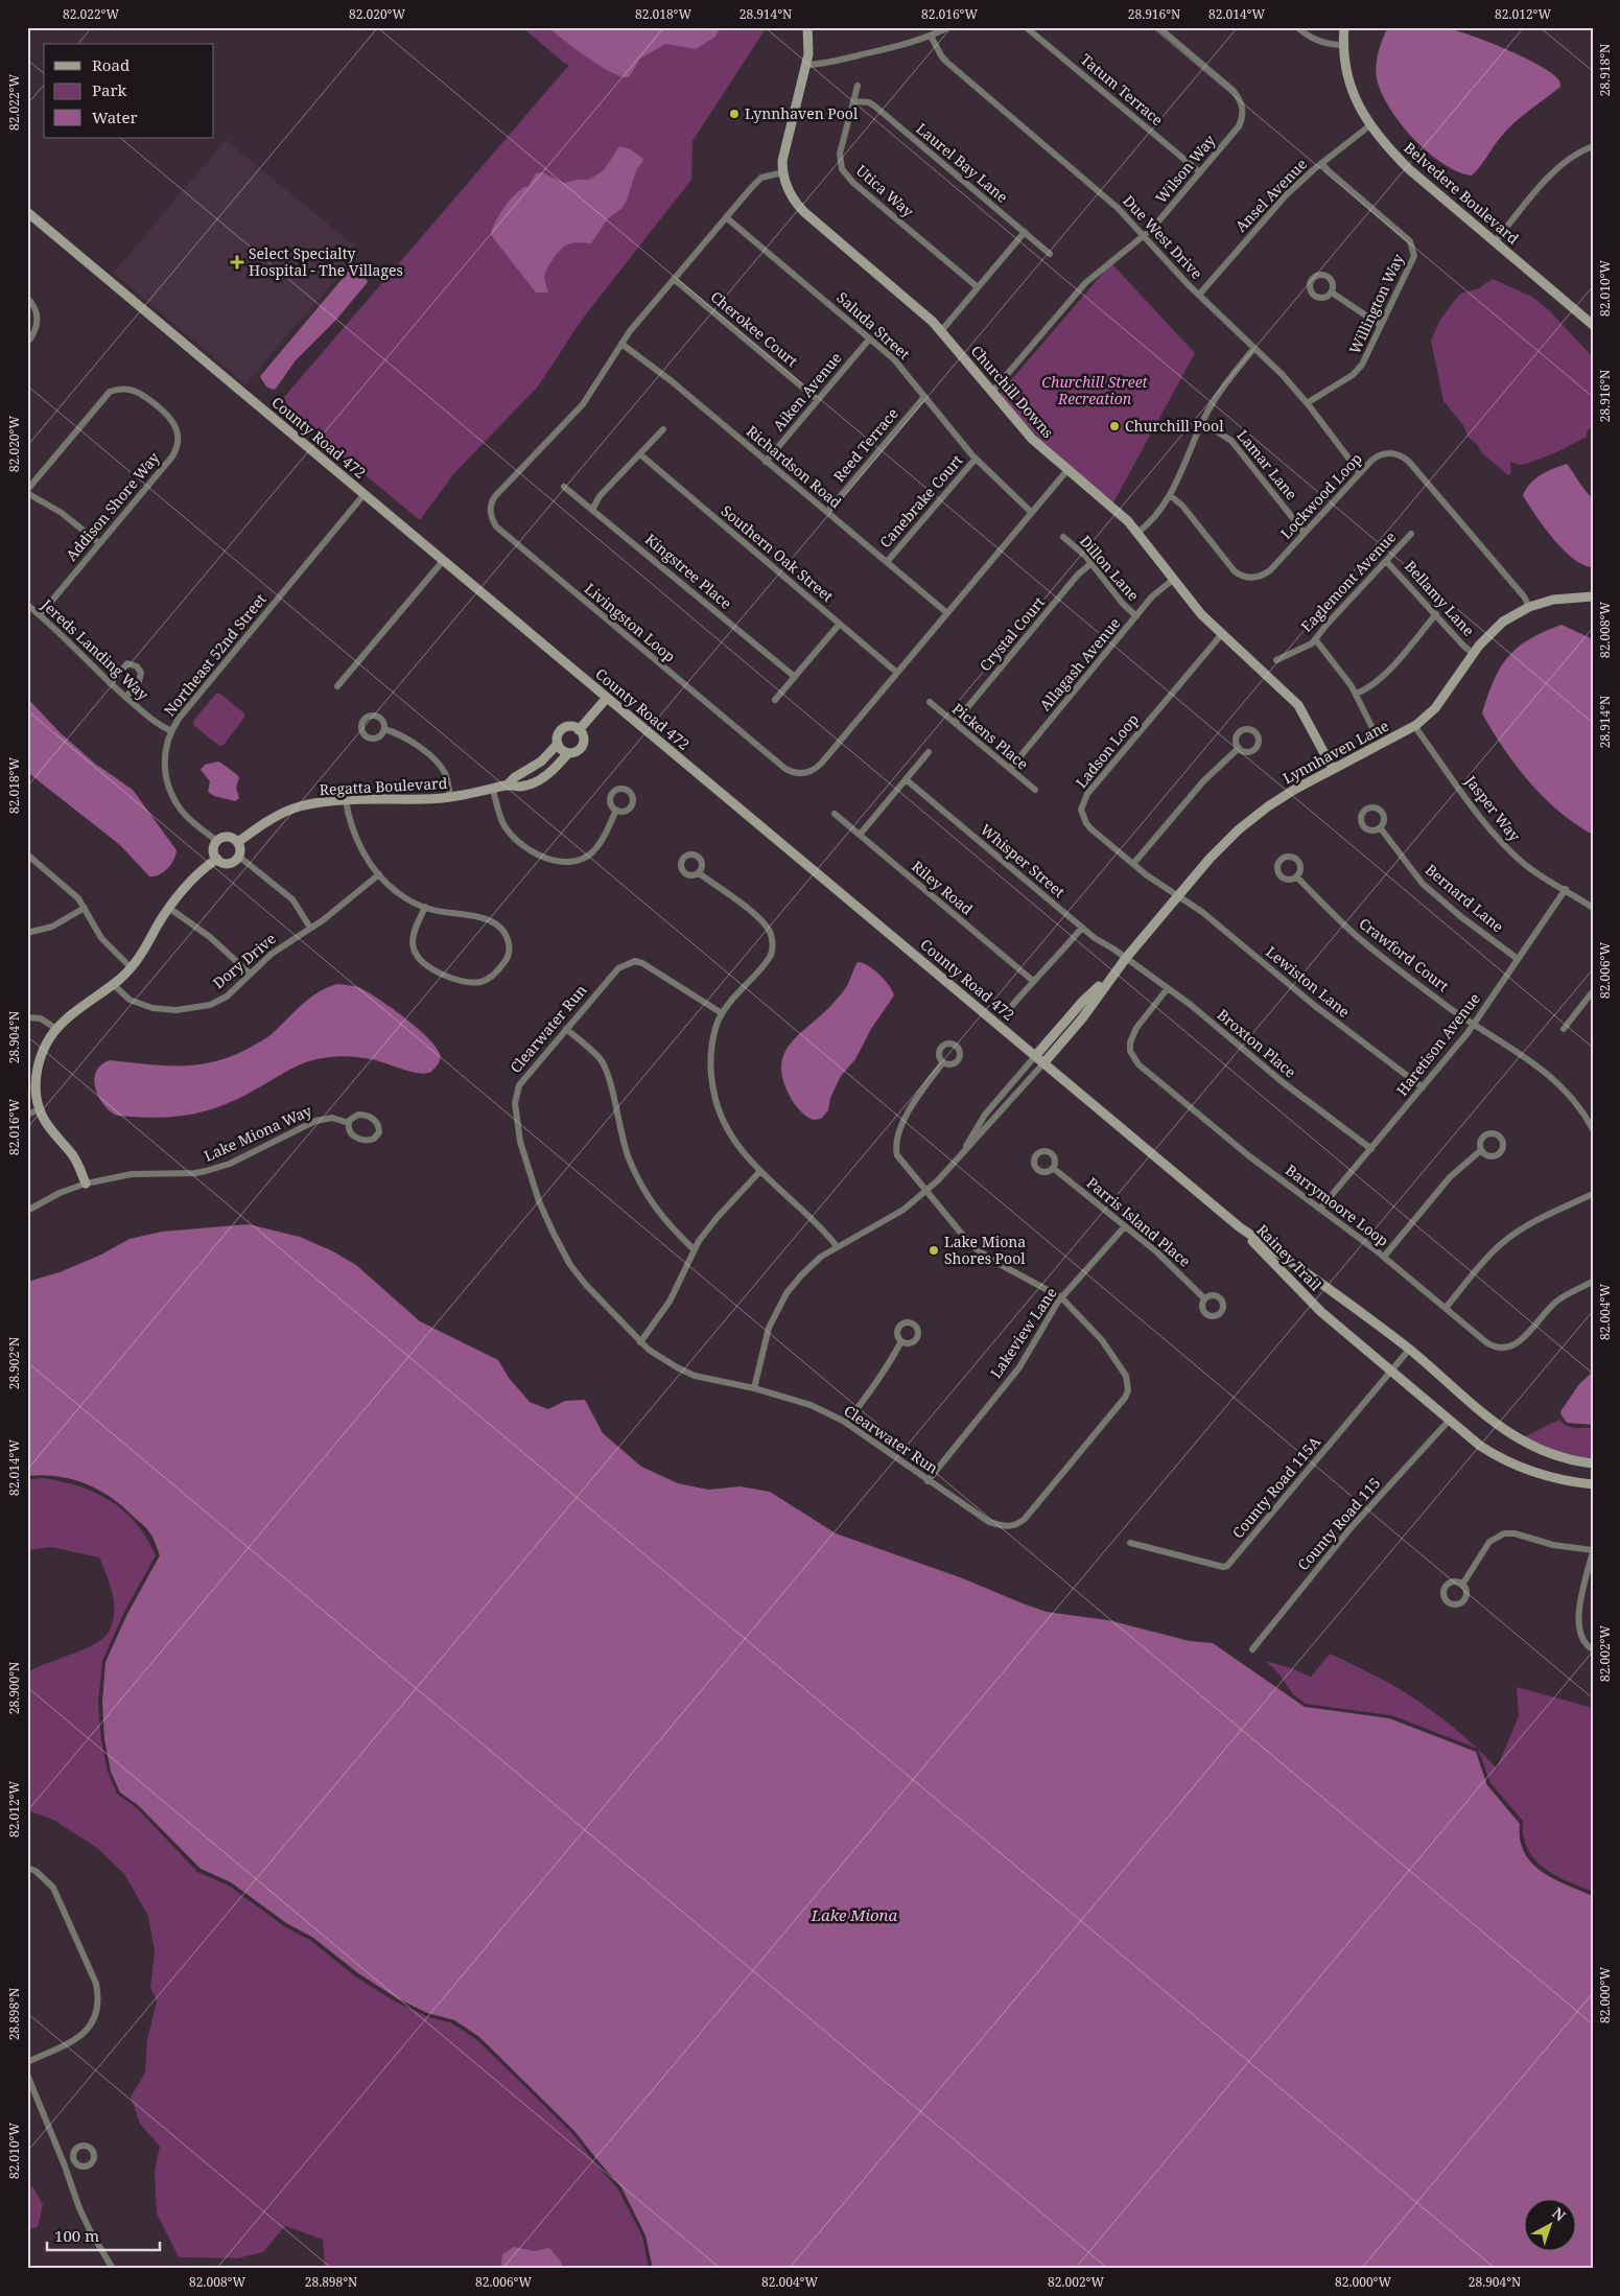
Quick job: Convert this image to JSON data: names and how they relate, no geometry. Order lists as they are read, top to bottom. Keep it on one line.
{"streets":{"street":["Tatum Terrace","Laurel Bay Lane","Wilson Way","Utica Way","Belvedere Boulevard","Ansel Avenue","Due West Drive","Willington Way","Saluda Street","Cherokee Court","Aiken Avenue","Churchill Downs","County Road 472","Reed Terrace","Lamar Lane","Richardson Road","Lockwood Loop","Canebrake Court","Addison Shore Way","Southern Oak Street","Dillon Lane","Kingstree Place","Eaglemont Avenue","Bellamy Lane","Livingston Loop","Crystal Court","Jereds Landing Way","Northeast 52nd Street","Allagash Avenue","Pickens Place","Ladson Loop","Lynnhaven Lane","Regatta Boulevard","Jasper Way","Whisper Street","Riley Road","Bernard Lane","Crawford Court","Dory Drive","Lewiston Lane","Clearwater Run","Broxton Place","Haretison Avenue","Lake Miona Way","Barrymoore Loop","Parris Island Place","Rainey Trail","Lakeview Lane","County Road 115A","County Road 115"]},"crossings":[["Tatum Terrace","Wilson Way"],["Laurel Bay Lane","Utica Way"],["Wilson Way","Due West Drive"],["Wilson Way","Churchill Downs"],["Belvedere Boulevard","Ansel Avenue"],["Ansel Avenue","Due West Drive"],["Ansel Avenue","Willington Way"],["Due West Drive","Willington Way"],["Due West Drive","Lockwood Loop"],["Saluda Street","Aiken Avenue"],["Saluda Street","Reed Terrace"],["Saluda Street","Canebrake Court"],["Saluda Street","Livingston Loop"],["Cherokee Court","Aiken Avenue"],["Cherokee Court","Livingston Loop"],["Aiken Avenue","Richardson Road"],["Churchill Downs","Livingston Loop"],["Churchill Downs","Allagash Avenue"],["Churchill Downs","Ladson Loop"],["Churchill Downs","Lynnhaven Lane"],["County Road 472","Northeast 52nd Street"],["County Road 472","Lynnhaven Lane"],["County Road 472","Rainey Trail"],["Reed Terrace","Richardson Road"],["Lamar Lane","Lockwood Loop"],["Richardson Road","Canebrake Court"],["Richardson Road","Livingston Loop"],["Lockwood Loop","Lynnhaven Lane"],["Addison Shore Way","Jereds Landing Way"],["Southern Oak Street","Livingston Loop"],["Dillon Lane","Crystal Court"],["Dillon Lane","Allagash Avenue"],["Eaglemont Avenue","Bellamy Lane"],["Bellamy Lane","Lynnhaven Lane"],["Crystal Court","Pickens Place"],["Jereds Landing Way","Northeast 52nd Street"],["Northeast 52nd Street","Regatta Boulevard"],["Allagash Avenue","Pickens Place"],["Ladson Loop","Lynnhaven Lane"],["Ladson Loop","Lewiston Lane"],["Lynnhaven Lane","Jasper Way"],["Lynnhaven Lane","Whisper Street"],["Lynnhaven Lane","Lewiston Lane"],["Lynnhaven Lane","Broxton Place"],["Jasper Way","Haretison Avenue"],["Whisper Street","Broxton Place"],["Bernard Lane","Haretison Avenue"],["Crawford Court","Haretison Avenue"],["Lewiston Lane","Haretison Avenue"],["Clearwater Run","Lakeview Lane"],["Broxton Place","Haretison Avenue"],["Broxton Place","Barrymoore Loop"],["Haretison Avenue","Barrymoore Loop"],["Parris Island Place","Lakeview Lane"],["Rainey Trail","County Road 115A"],["Rainey Trail","County Road 115"]],"water":["Lake Miona"],"parks":["Churchill Street Recreation"],"places":{"other":["Lynnhaven Pool","Churchill Pool","Lake Miona Shores Pool"],"health":["Select Specialty Hospital - The Villages"]},"legend":["Road","Park","Water"],"scale_bar":"100 m","north":"top right","coordinates":["82.022°W","82.020°W","82.018°W","28.914°N","82.016°W","28.916°N","82.014°W","82.012°W","28.918°N","82.010°W","82.008°W","82.006°W","28.904°N","82.004°W","28.902°N","82.002°W","28.900°N","82.000°W","28.898°N"]}
